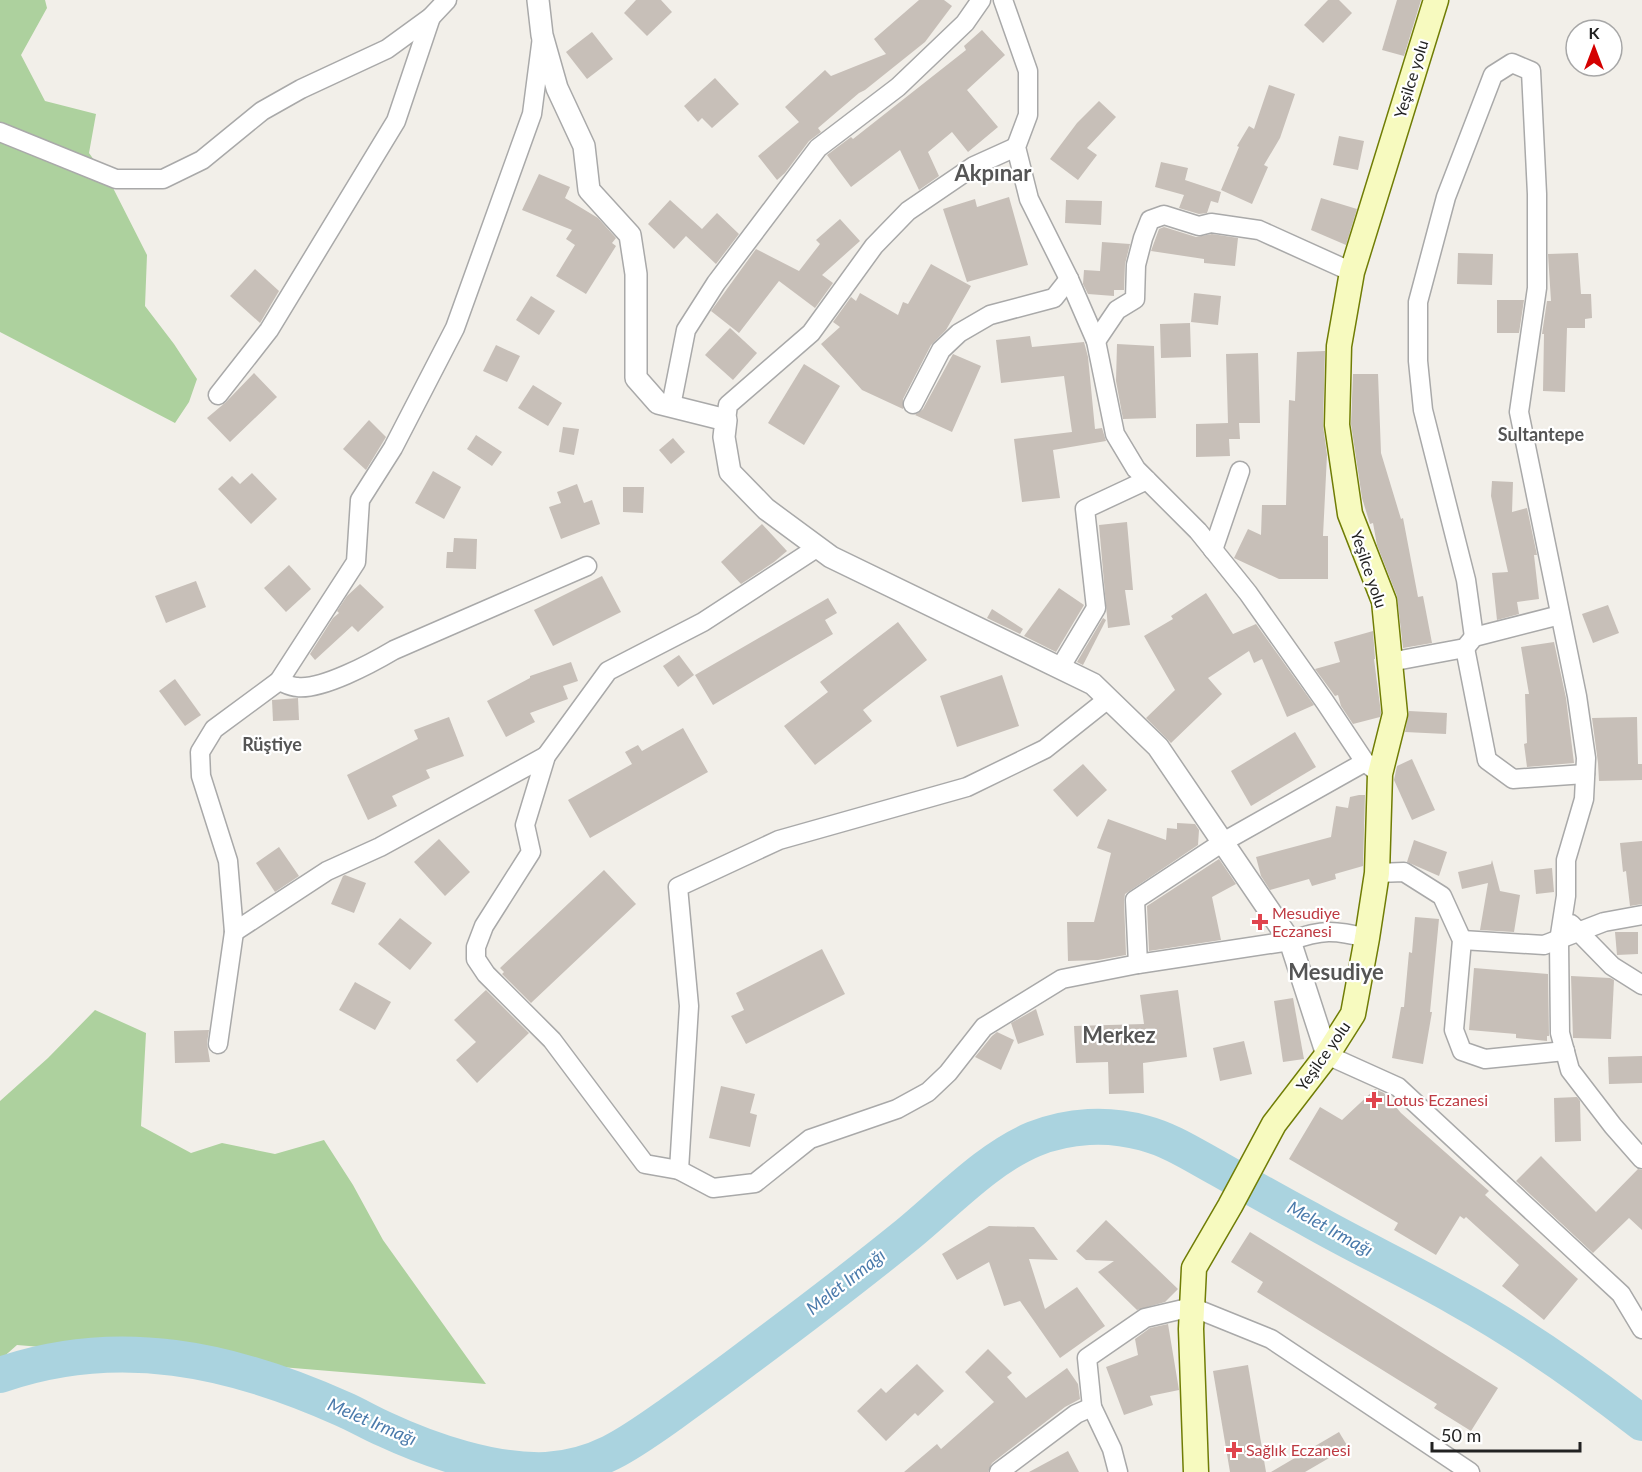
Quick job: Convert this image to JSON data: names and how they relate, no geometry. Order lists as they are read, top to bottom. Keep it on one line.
{"streets":{"main road":["Yeşilce yolu"]},"districts":["Akpınar","Sultantepe","Rüştiye","Mesudiye","Merkez"],"water":["Melet Irmağı"],"places":{"health":["Mesudiye Eczanesi","Lotus Eczanesi","Sağlık Eczanesi"]},"scale_bar":"50 m","north":"top"}
